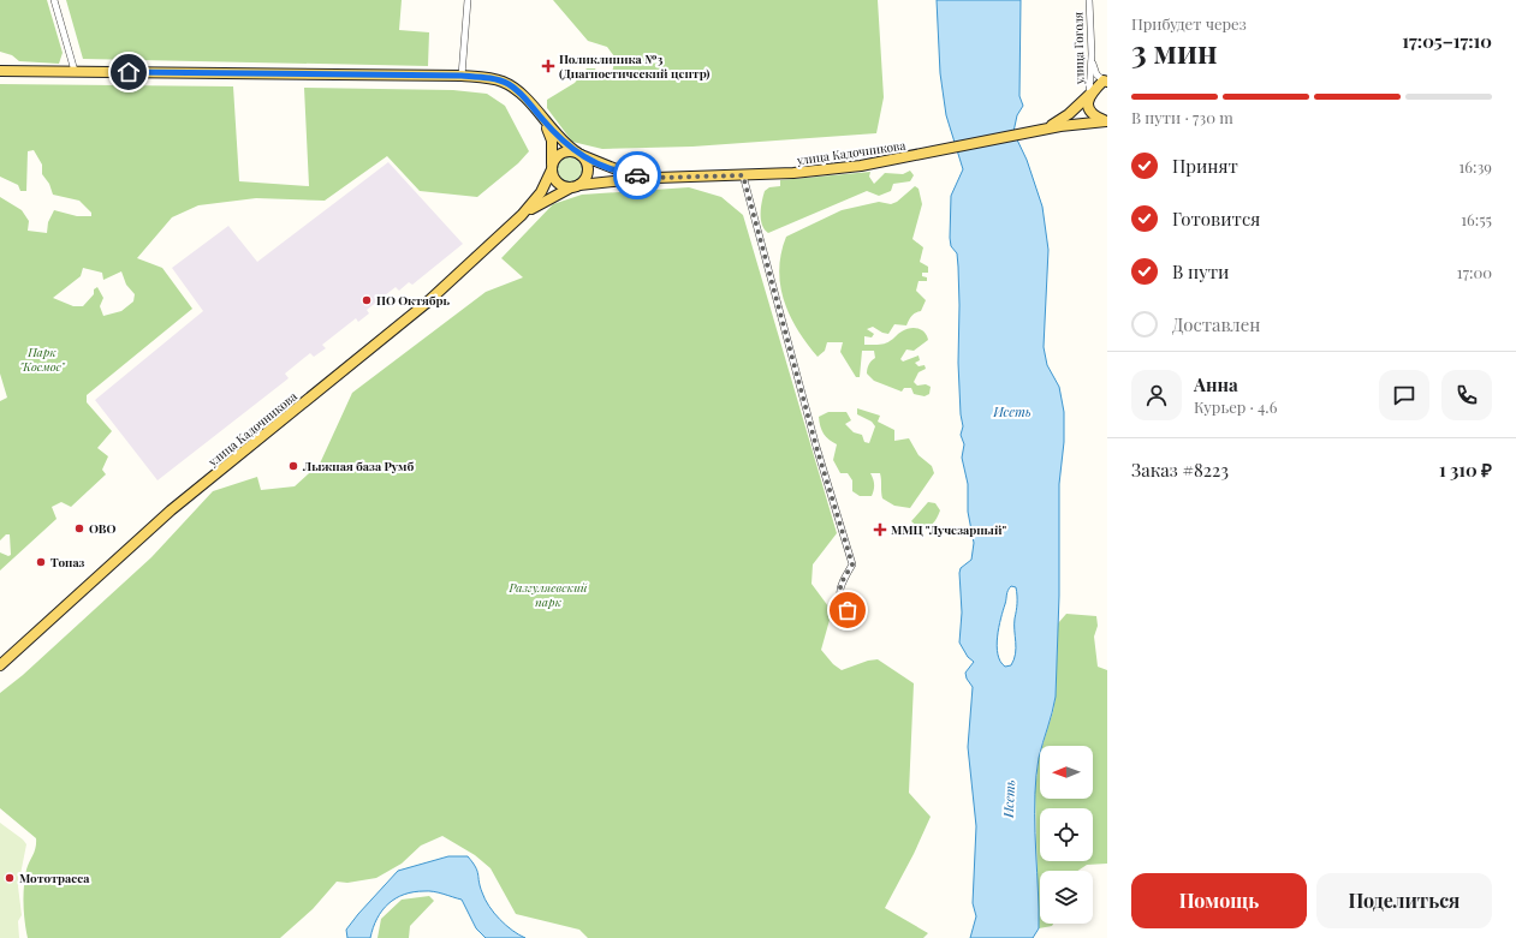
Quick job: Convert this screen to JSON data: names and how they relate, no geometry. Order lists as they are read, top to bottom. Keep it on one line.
{"streets":{"main road":["улица Кадочникова"],"street":["улица Гоголя"]},"water":["Исеть"],"parks":["Парк \"Космос\"","Разгуляевский парк"],"places":{"health":["Поликлиника №3 (Диагностический центр)","ММЦ \"Лучезарный\""],"other":["ПО Октябрь","Лыжная база Румб","ОВО","Топаз","Мототрасса"]},"north":"left","page":{"heading":["3 мин","Прибудет через","17:05–17:10"],"panel":["Анна","Курьер · 4.6","Заказ #8223","1 310 ₽"],"bar":"В пути · 730 m","list":[["Принят","16:39"],["Готовится","16:55"],["В пути","17:00"],"Доставлен"],"buttons":["Помощь","Поделиться"]}}
